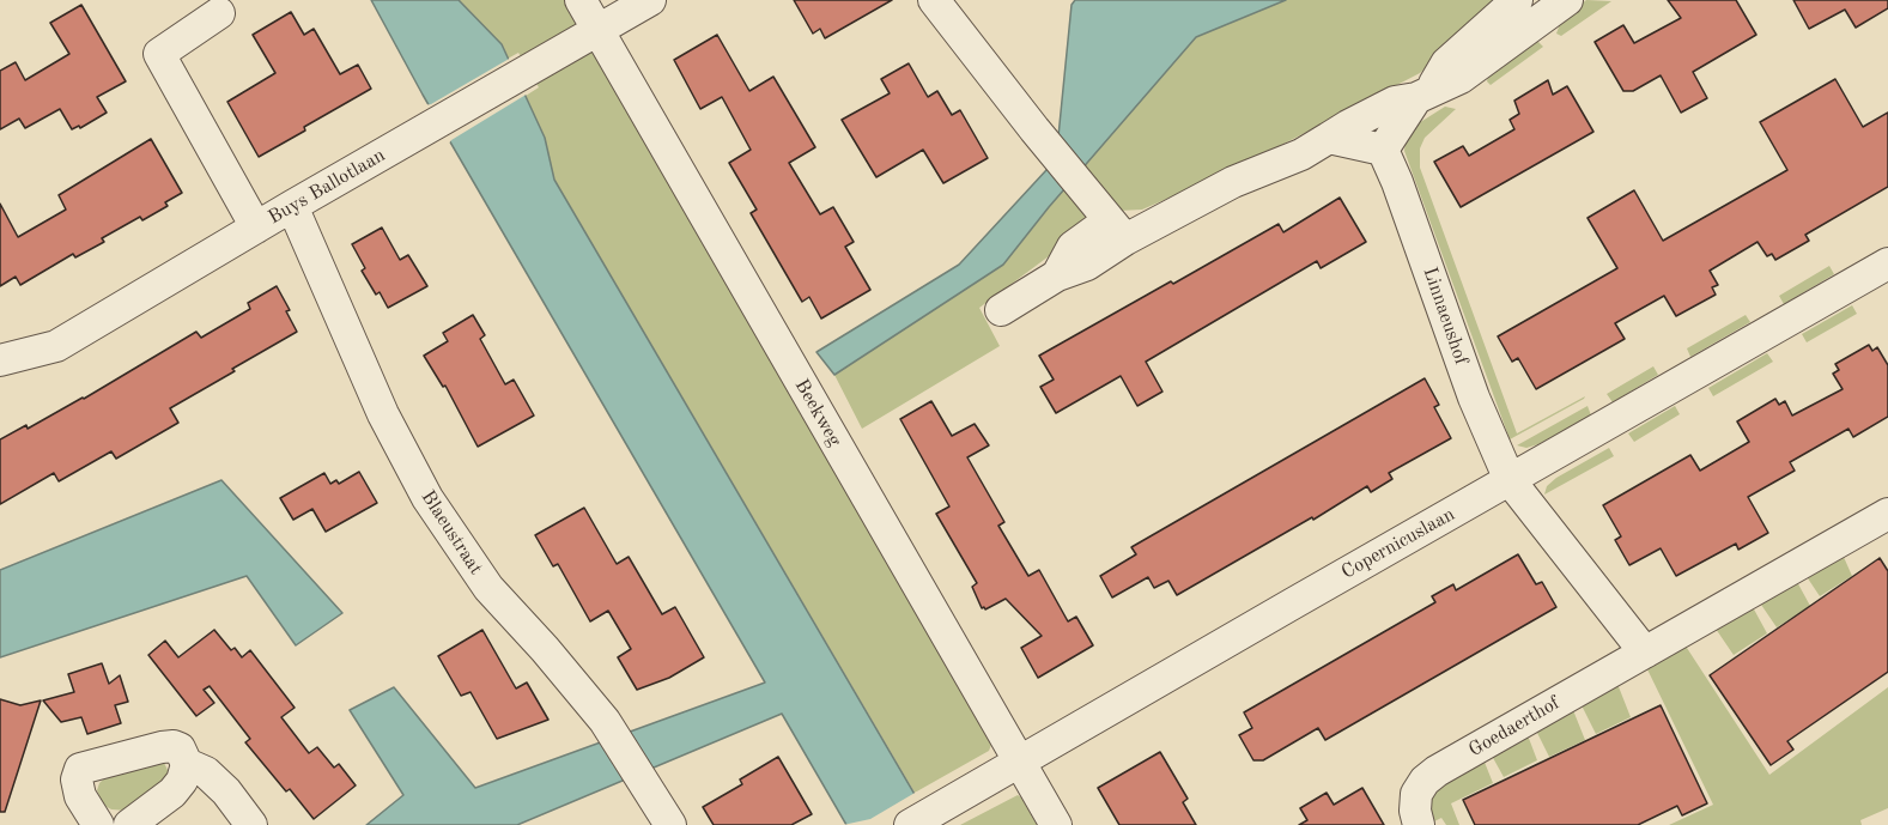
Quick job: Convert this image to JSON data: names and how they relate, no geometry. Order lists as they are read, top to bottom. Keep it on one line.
{"streets":{"street":["Buys Ballotlaan","Linnaeushof","Beekweg","Blaeustraat","Copernicuslaan","Goedaerthof"]},"crossings":[["Buys Ballotlaan","Beekweg"],["Buys Ballotlaan","Blaeustraat"],["Linnaeushof","Copernicuslaan"],["Beekweg","Copernicuslaan"]]}
